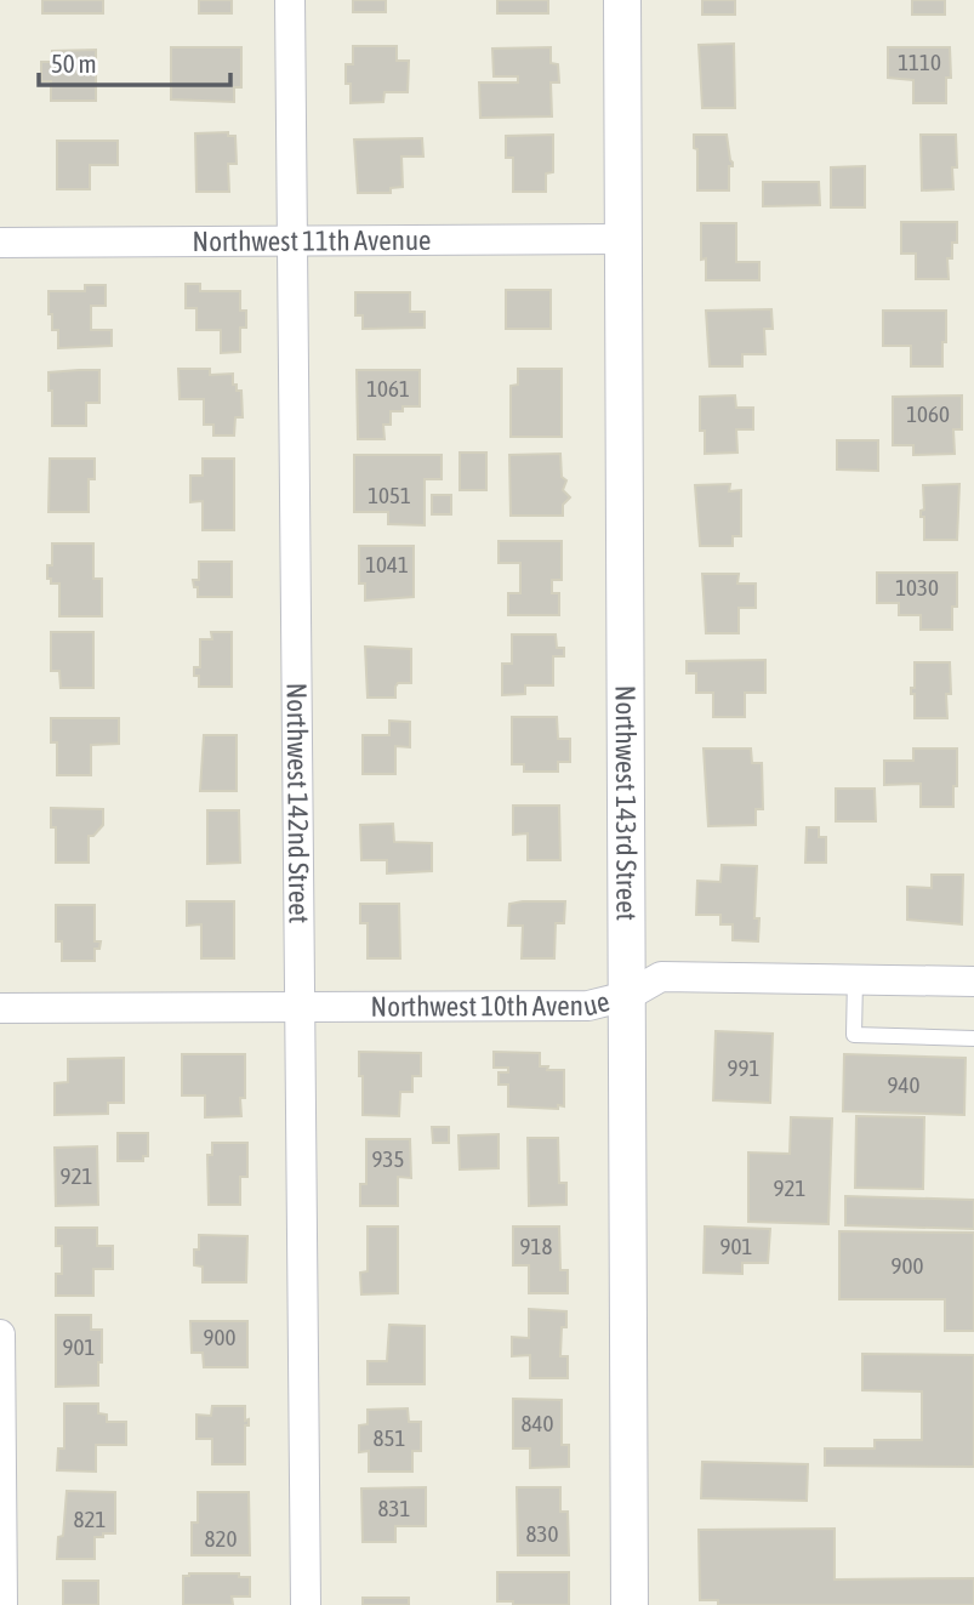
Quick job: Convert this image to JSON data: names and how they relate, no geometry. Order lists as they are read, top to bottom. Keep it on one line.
{"streets":{"street":["Northwest 11th Avenue","Northwest 143rd Street","Northwest 142nd Street","Northwest 10th Avenue"]},"crossings":[["Northwest 11th Avenue","Northwest 143rd Street"],["Northwest 11th Avenue","Northwest 142nd Street"],["Northwest 143rd Street","Northwest 10th Avenue"],["Northwest 142nd Street","Northwest 10th Avenue"]],"house_numbers":["1110","1061","1060","1051","1041","1030","991","940","935","921","921","918","901","900","900","901","840","851","831","821","830","820"],"scale_bar":"50 m"}
